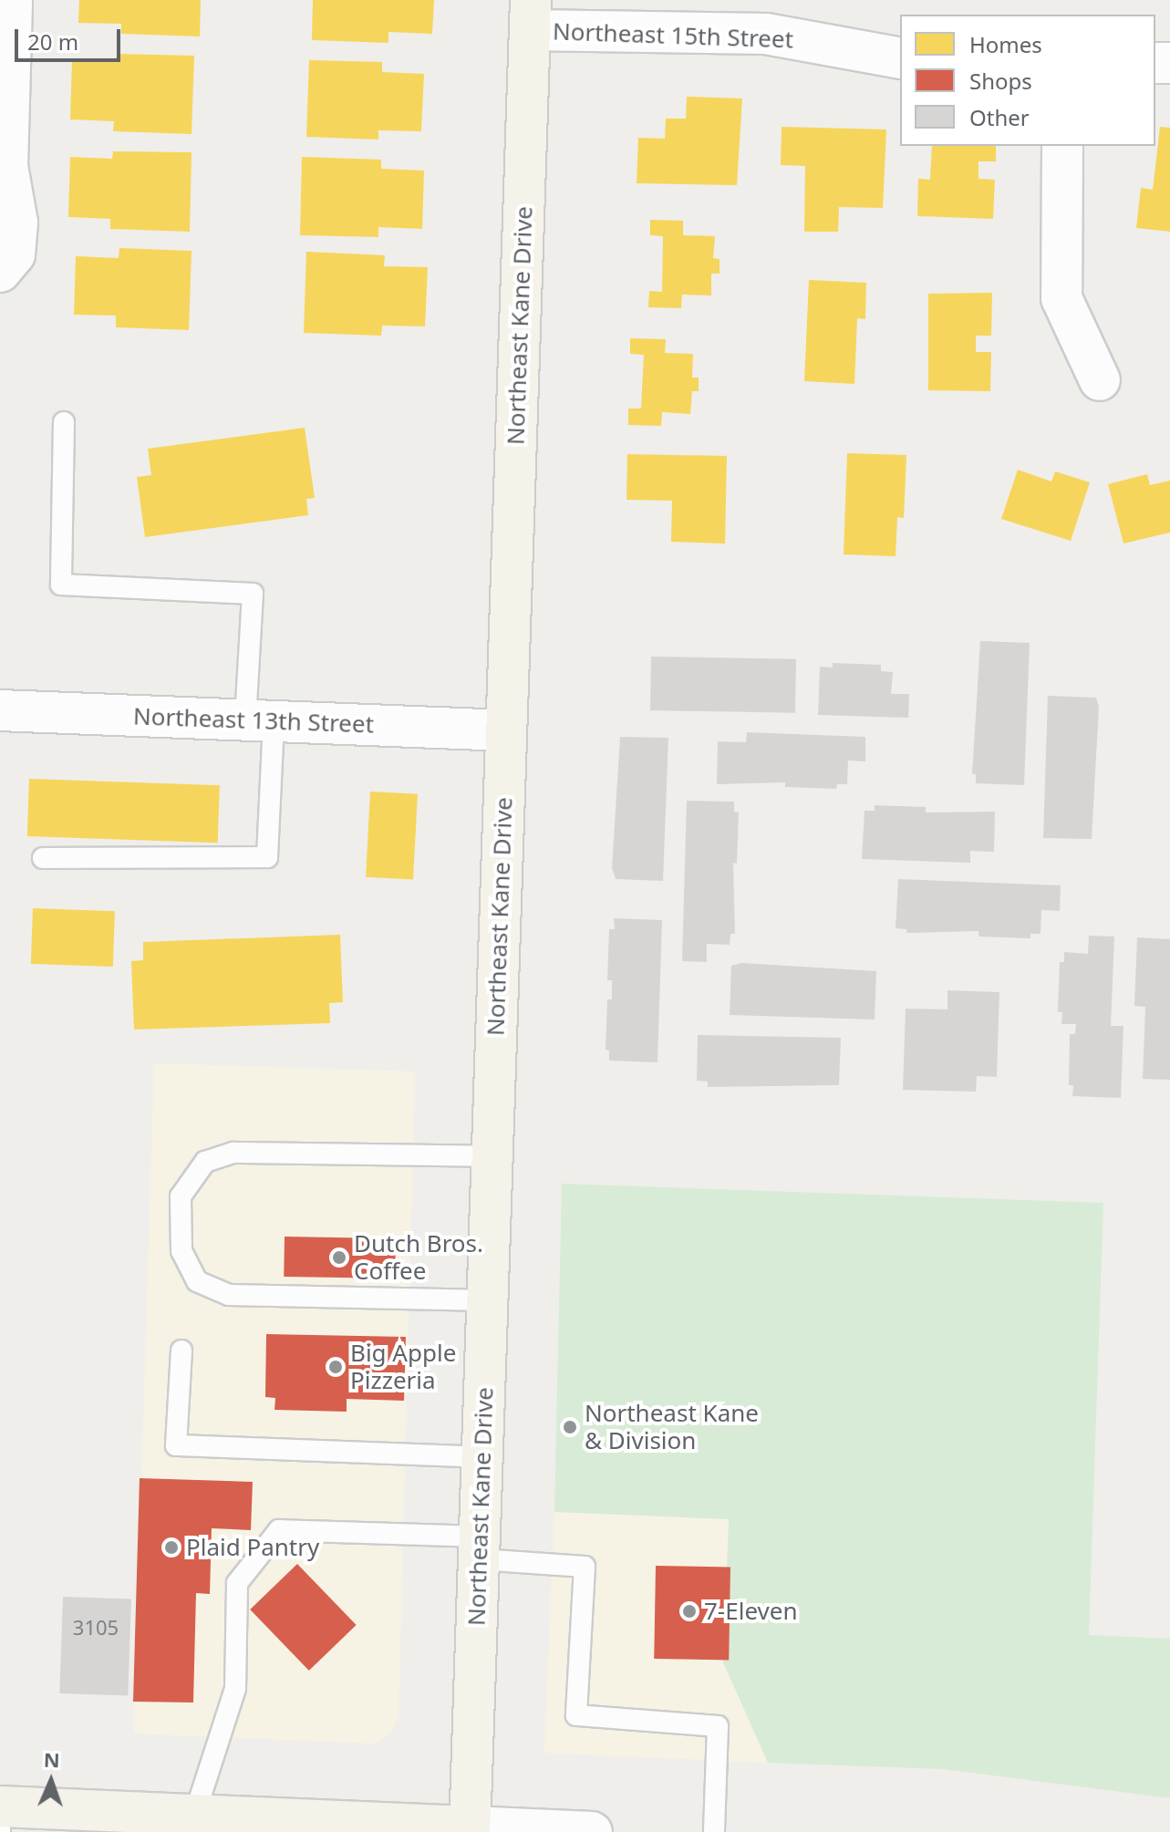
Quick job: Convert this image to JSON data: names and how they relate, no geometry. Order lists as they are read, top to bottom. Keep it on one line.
{"streets":{"main road":["Northeast Kane Drive"],"street":["Northeast 15th Street","Northeast 13th Street"]},"crossings":[["Northeast 15th Street","Northeast Kane Drive"],["Northeast Kane Drive","Northeast 13th Street"]],"places":["Dutch Bros. Coffee","Big Apple Pizzeria","Northeast Kane & Division","Plaid Pantry","7-Eleven"],"house_numbers":["3105"],"legend":["Homes","Shops","Other"],"scale_bar":"20 m","north":"top"}
